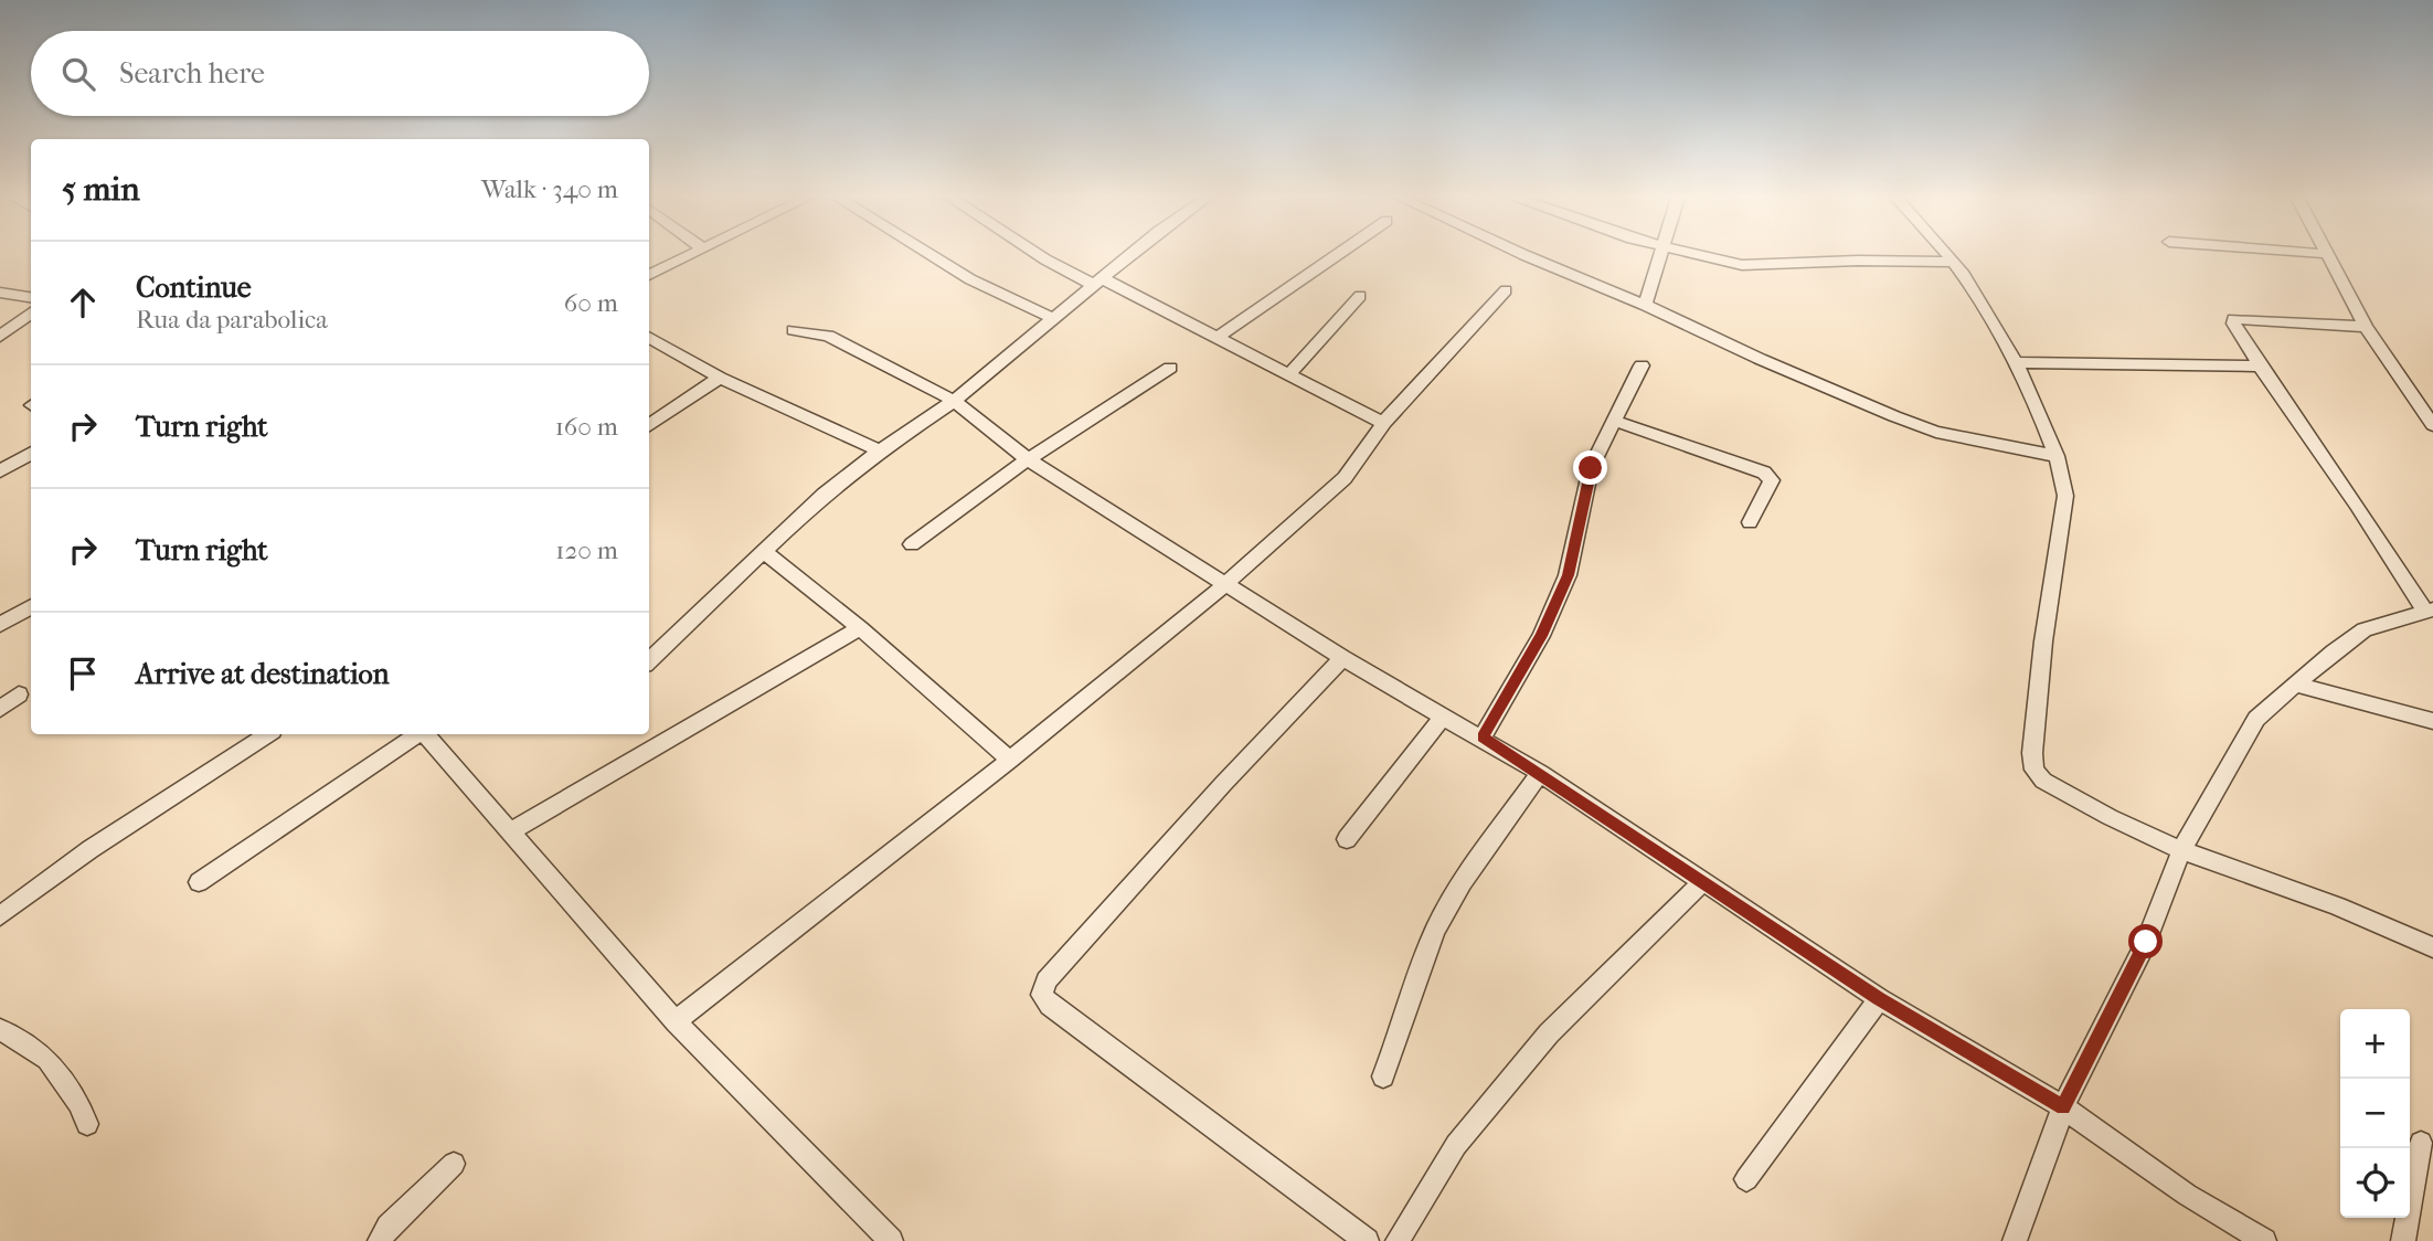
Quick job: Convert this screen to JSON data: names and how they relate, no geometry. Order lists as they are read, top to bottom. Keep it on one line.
{"page":{"search":"Search here","heading":["5 min","Walk · 340 m"],"list":[["Continue","Rua da parabolica","60 m"],["Turn right","160 m"],["Turn right","120 m"],"Arrive at destination"],"map_buttons":["+","−"]}}
